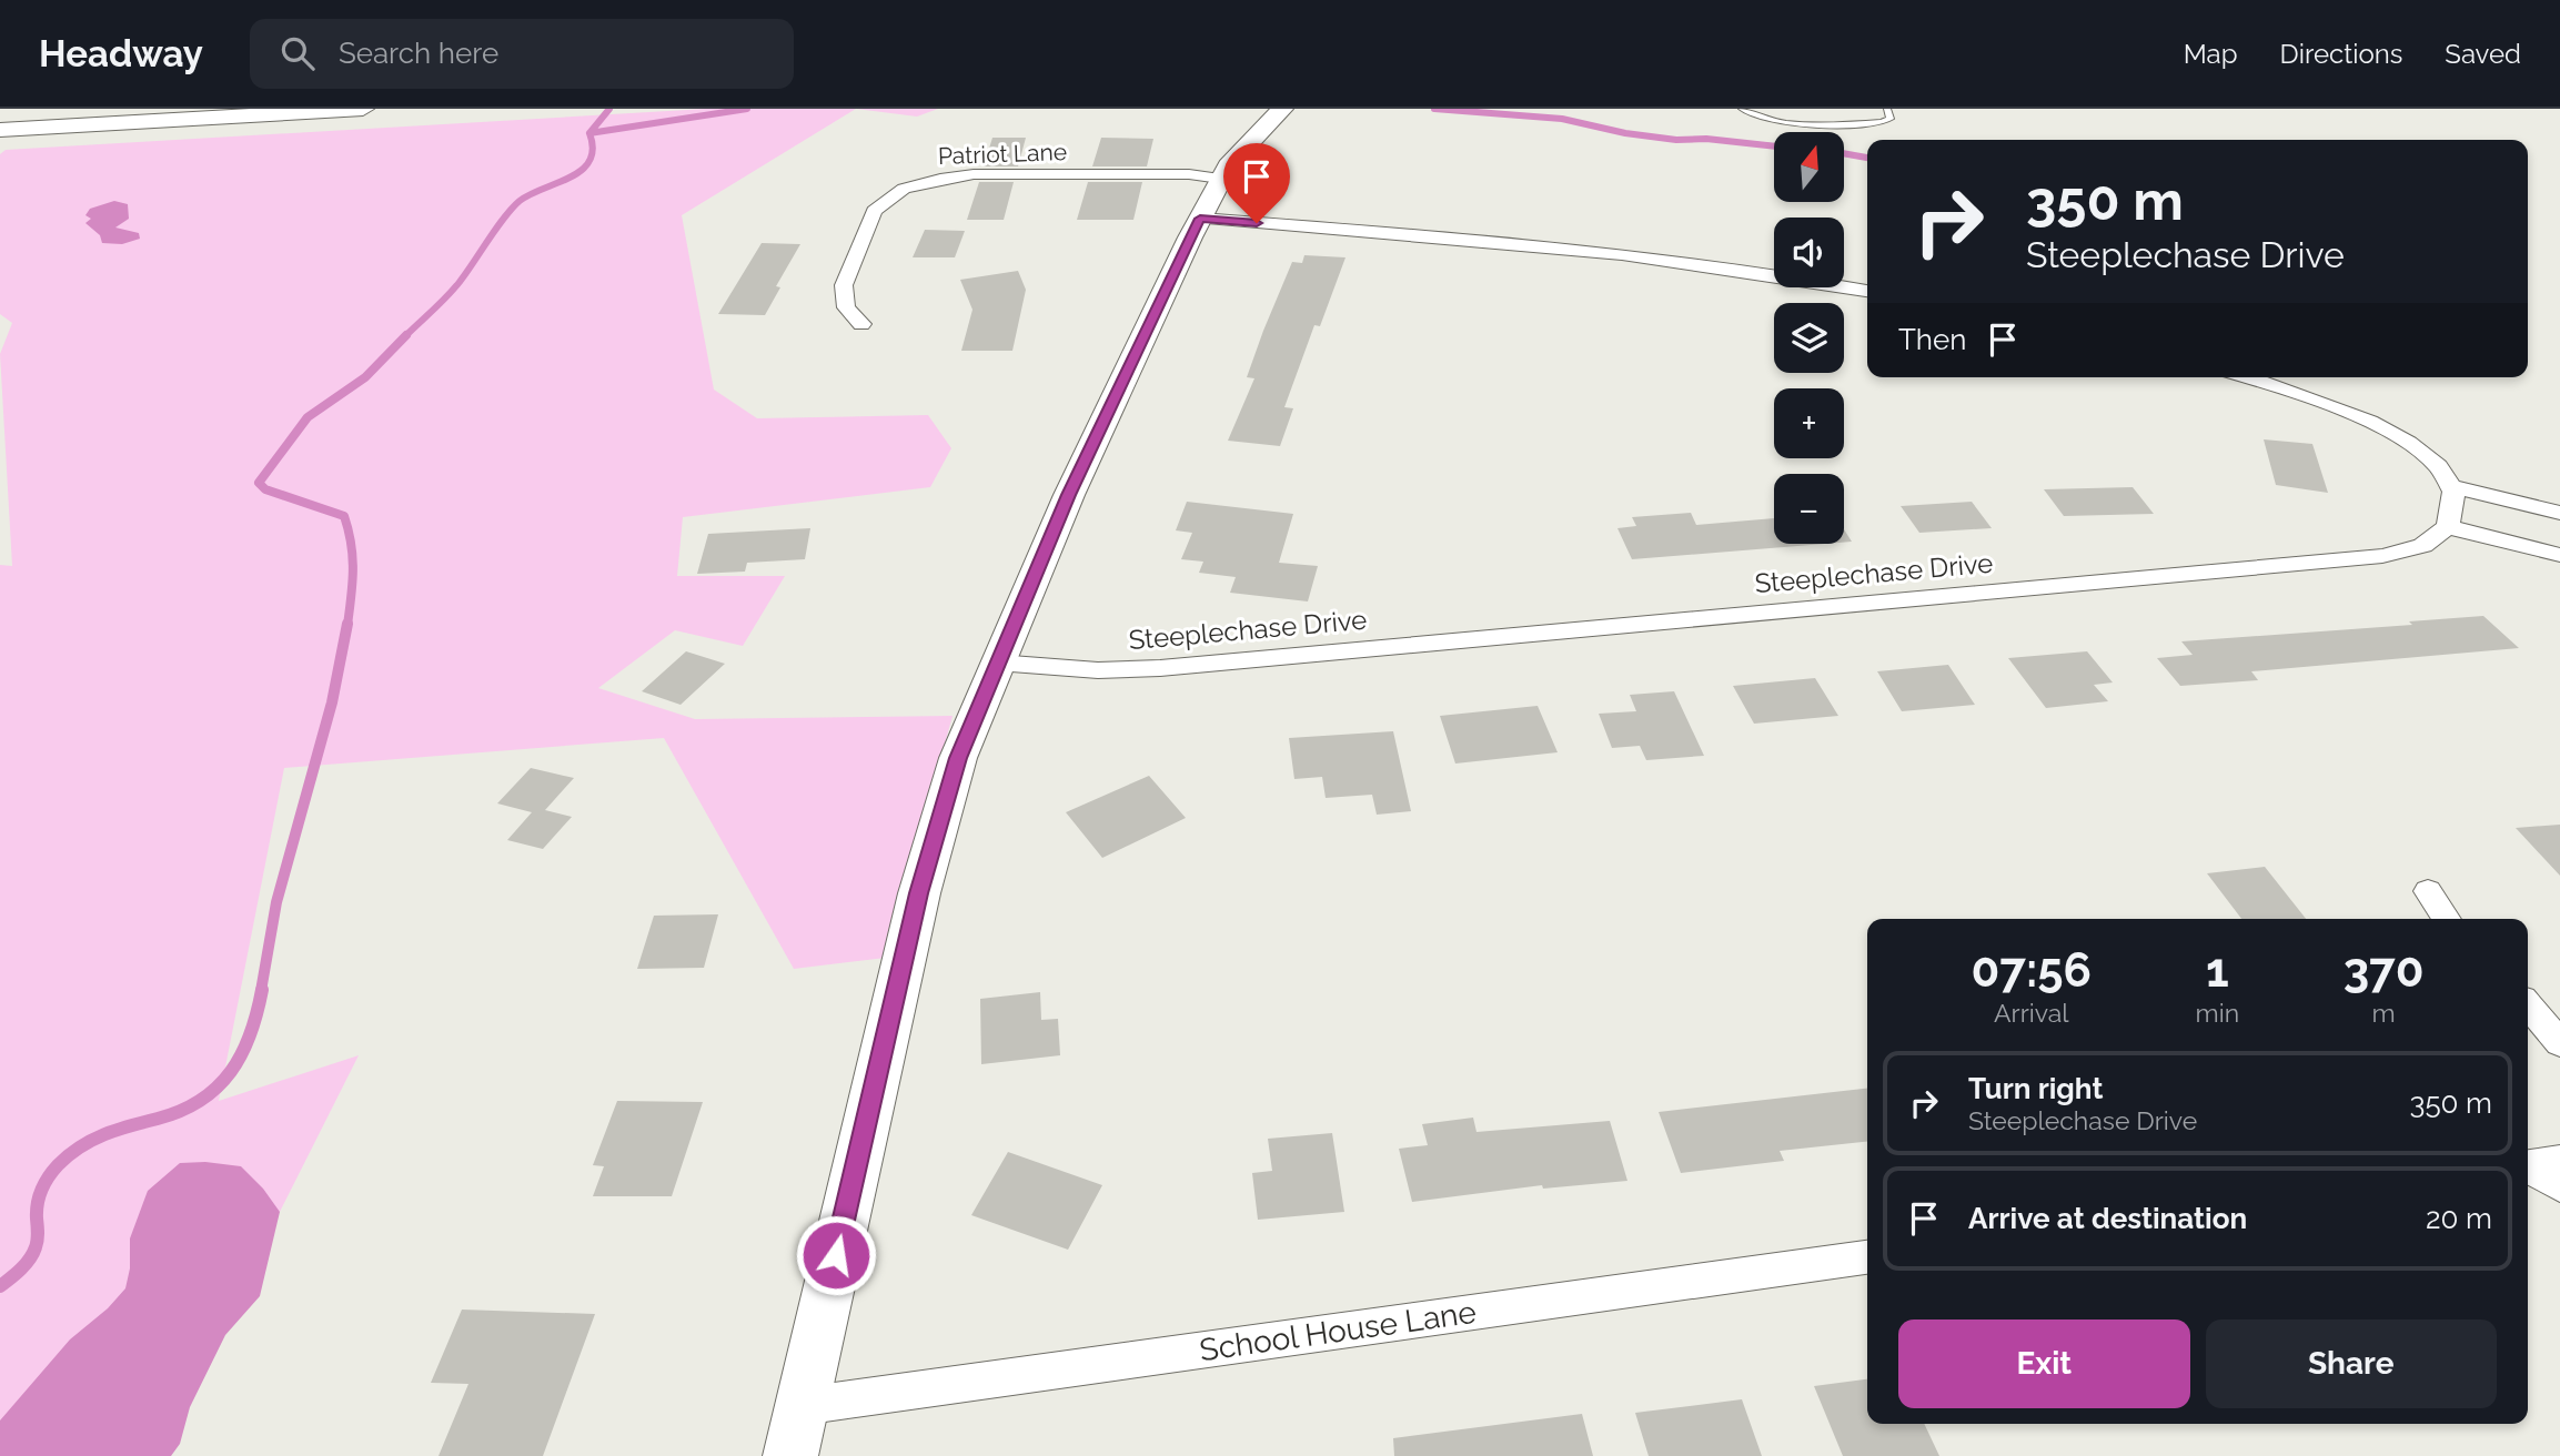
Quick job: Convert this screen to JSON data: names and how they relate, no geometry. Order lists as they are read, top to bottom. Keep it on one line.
{"streets":{"street":["Patriot Lane","Steeplechase Drive","School House Lane"]},"north":"top","page":{"header":"Headway","search":"Search here","nav":["Map","Directions","Saved"],"map_buttons":["+","−"],"turn":["350 m","Steeplechase Drive"],"then":"Then","eta":["07:56","Arrival","1","min","370","m"],"list":[{"name":"Turn right","note":"Steeplechase Drive","value":"350 m"},{"name":"Arrive at destination","value":"20 m"}],"buttons":["Exit","Share"]}}
